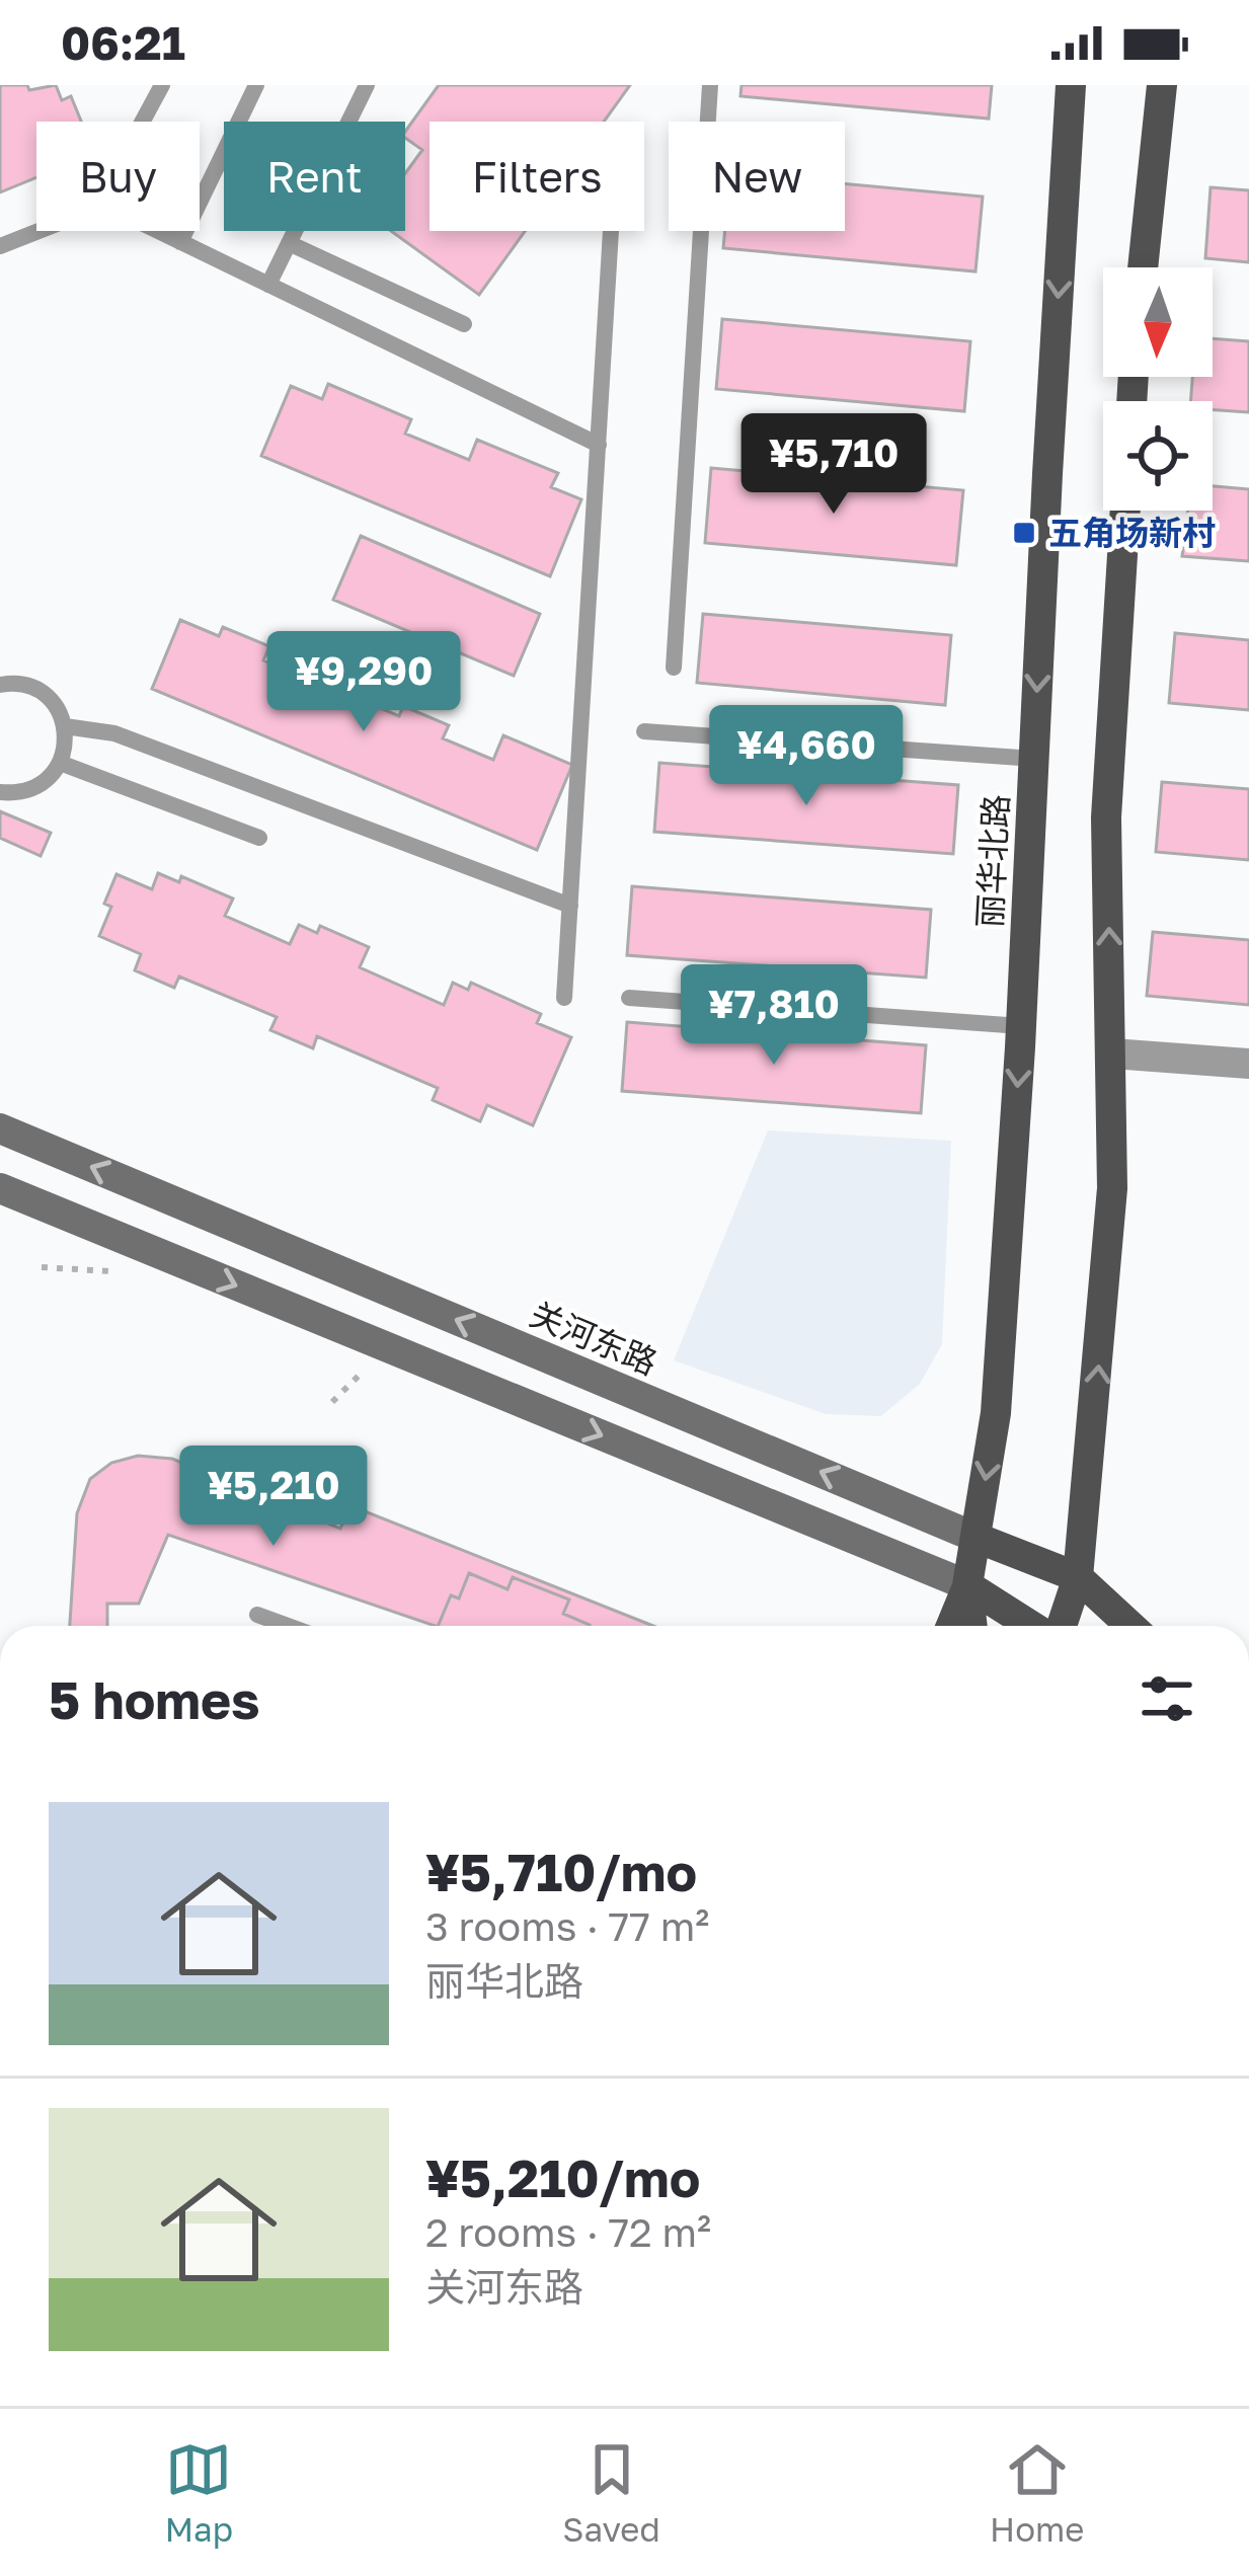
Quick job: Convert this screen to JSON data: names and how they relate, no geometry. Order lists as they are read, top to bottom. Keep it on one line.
{"streets":{"main road":["丽华北路","关河东路"]},"crossings":[["丽华北路","关河东路"]],"places":{"transit":["五角场新村"]},"north":"bottom","page":{"status":"06:21","chip":["Buy","Rent","Filters","New"],"price":["¥5,710","¥9,290","¥4,660","¥7,810","¥5,210"],"heading":"5 homes","list":[{"name":"¥5,710/mo","note":"3 rooms · 77 m² · 丽华北路"},{"name":"¥5,210/mo","note":"2 rooms · 72 m² · 关河东路"}],"tabs":["Map","Saved","Home"]}}
